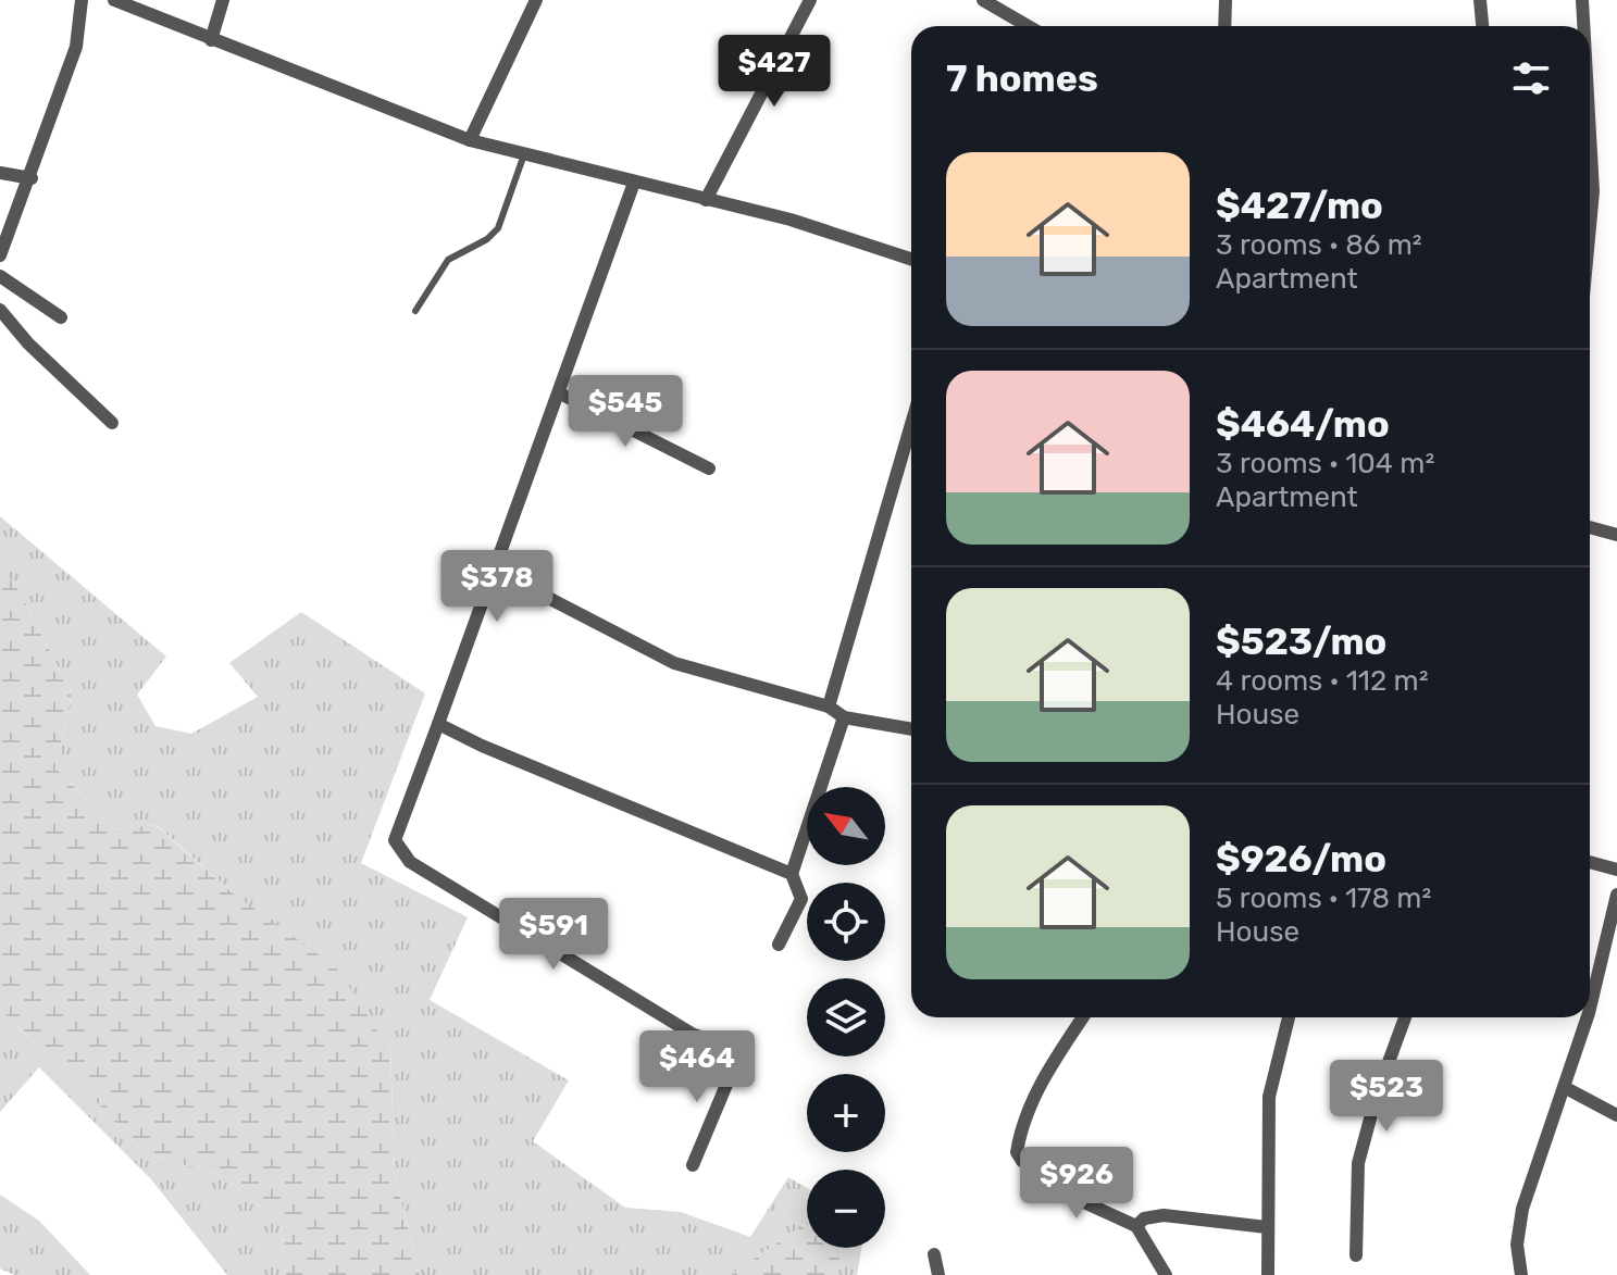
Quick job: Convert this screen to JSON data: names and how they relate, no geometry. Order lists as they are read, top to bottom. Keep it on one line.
{"north":"top left","page":{"heading":"7 homes","price":["$427","$545","$378","$591","$464","$523","$926"],"list":[{"name":"$427/mo","note":"3 rooms · 86 m² · Apartment"},{"name":"$464/mo","note":"3 rooms · 104 m² · Apartment"},{"name":"$523/mo","note":"4 rooms · 112 m² · House"},{"name":"$926/mo","note":"5 rooms · 178 m² · House"}],"map_buttons":["+","−"]}}
